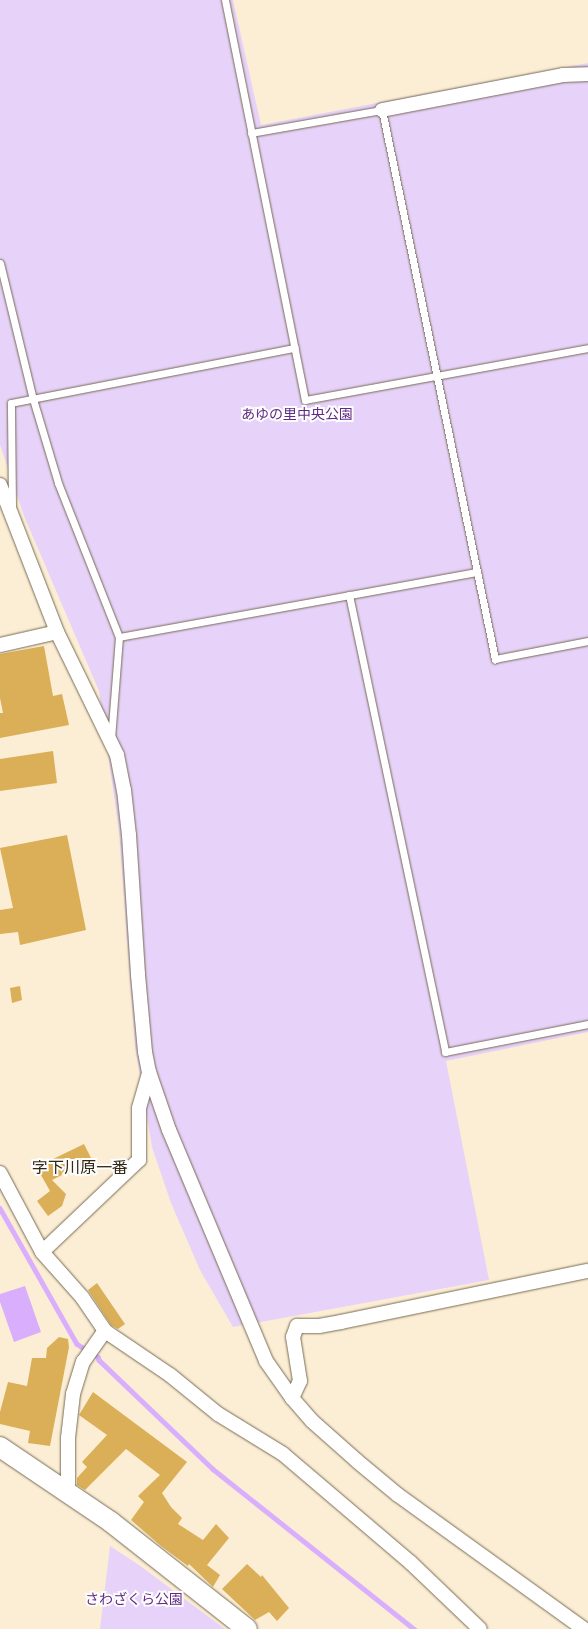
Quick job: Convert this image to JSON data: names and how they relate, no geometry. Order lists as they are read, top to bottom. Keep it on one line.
{"districts":["字下川原一番"],"parks":["あゆの里中央公園","さわざくら公園"]}
